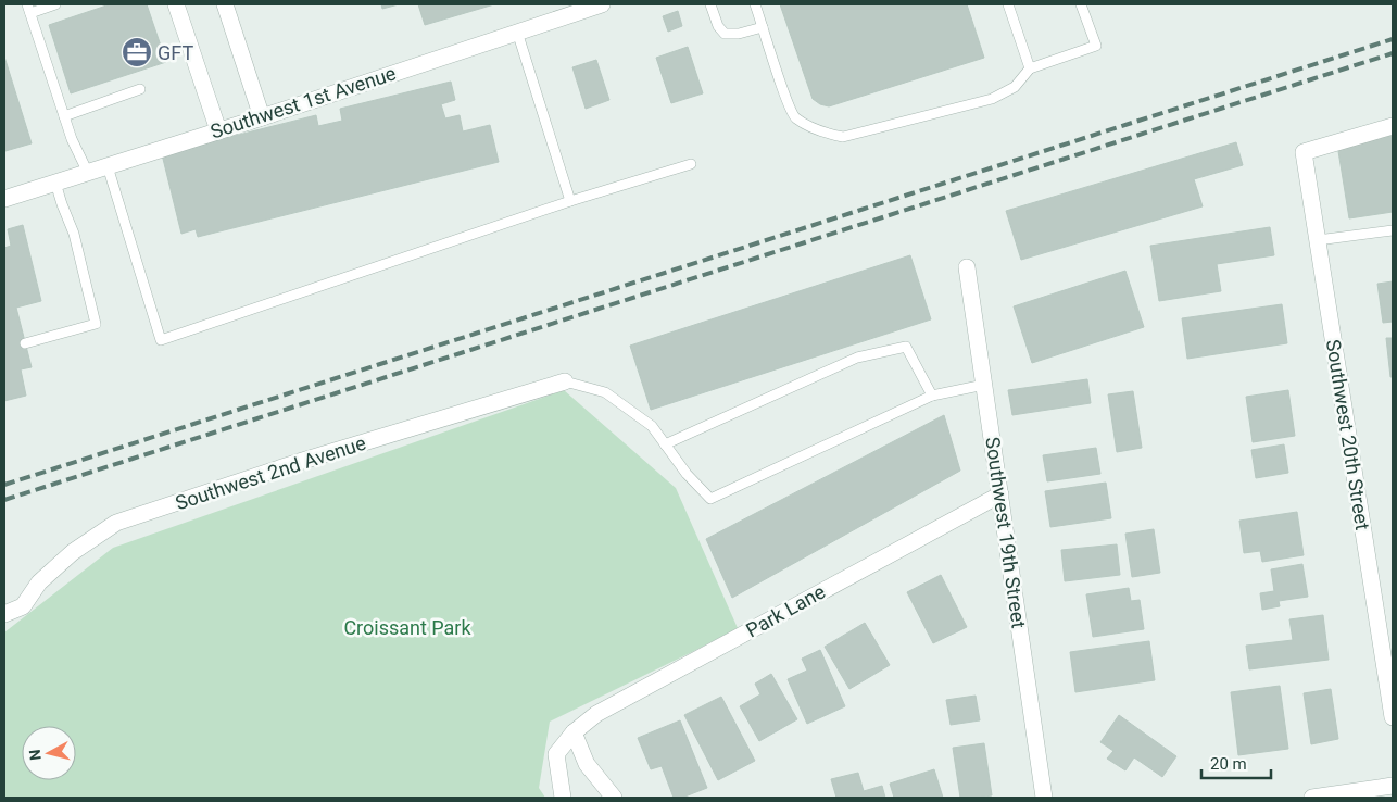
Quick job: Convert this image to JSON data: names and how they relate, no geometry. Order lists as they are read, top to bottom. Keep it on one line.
{"streets":{"street":["Southwest 1st Avenue","Southwest 20th Street","Southwest 2nd Avenue","Southwest 19th Street","Park Lane"]},"crossings":[["Southwest 19th Street","Park Lane"]],"parks":["Croissant Park"],"places":{"office":["GFT"]},"scale_bar":"20 m","north":"left"}
